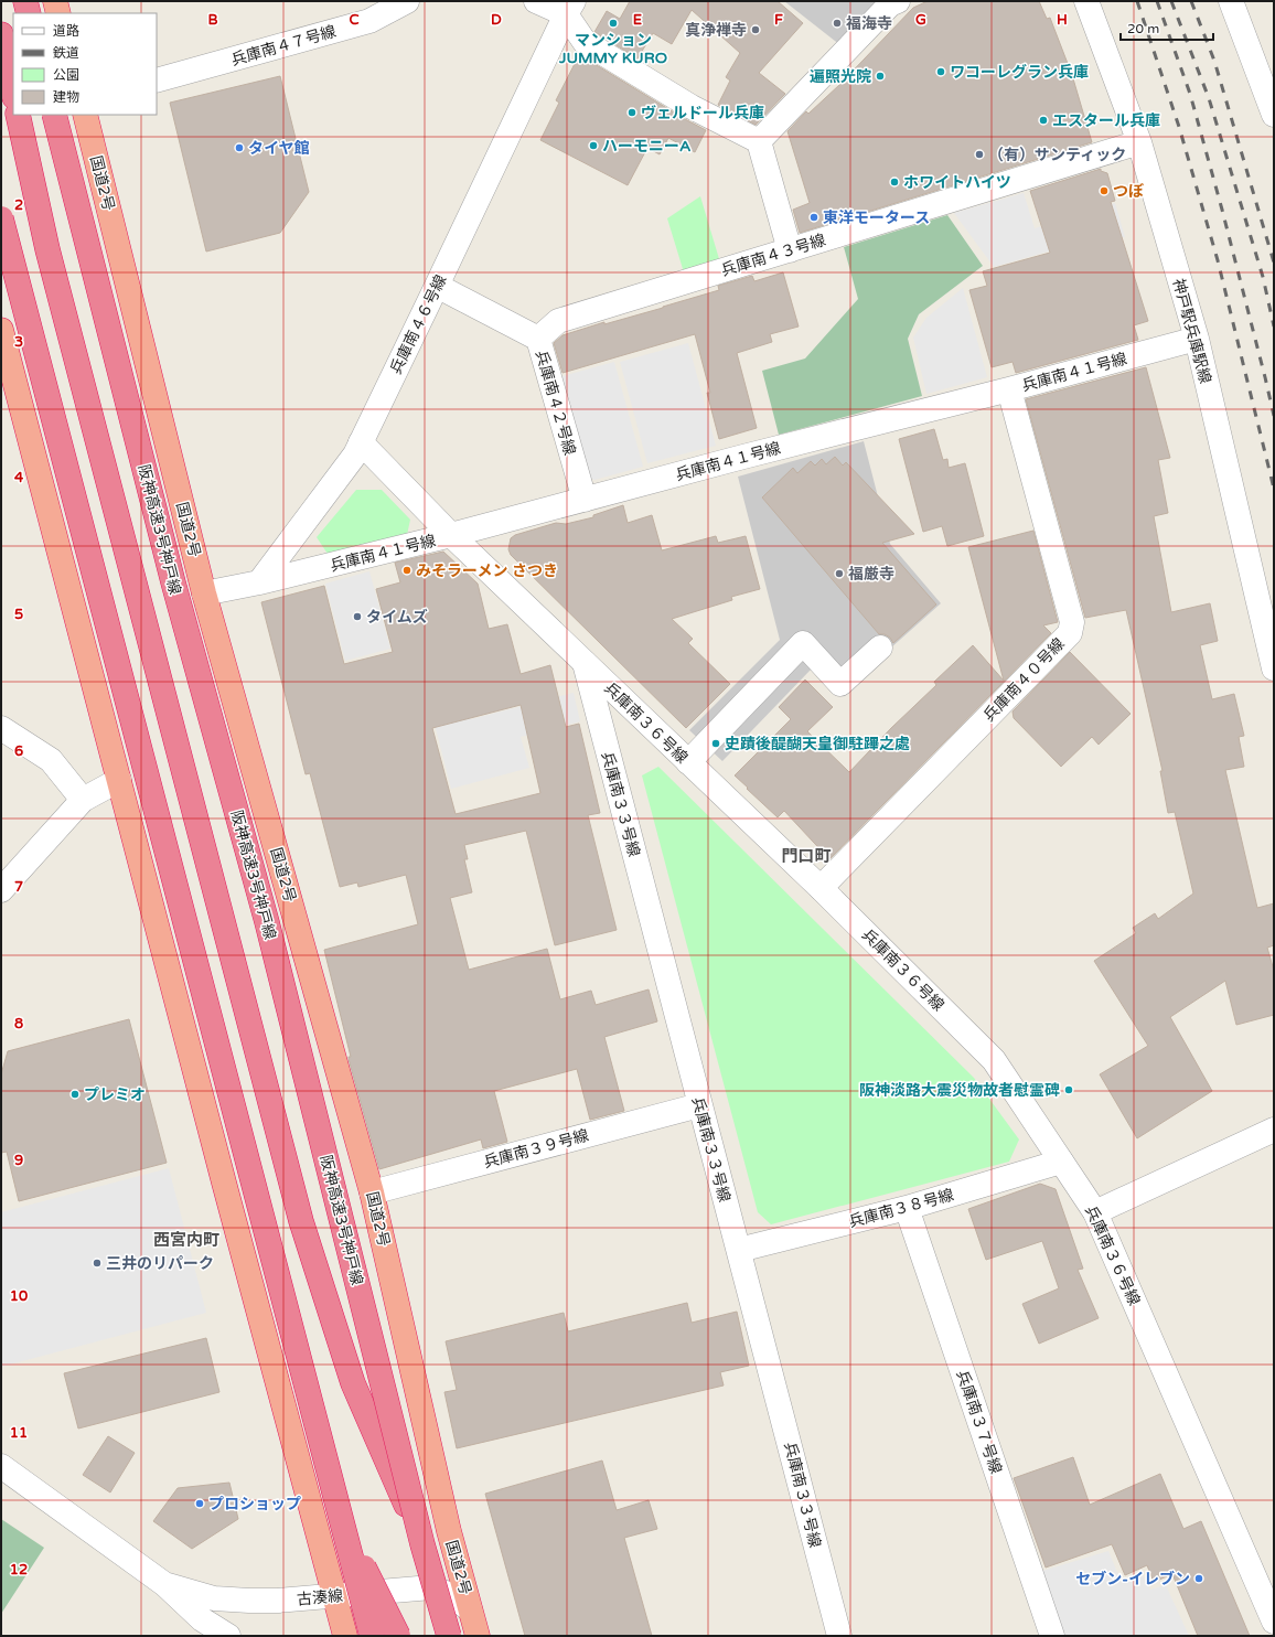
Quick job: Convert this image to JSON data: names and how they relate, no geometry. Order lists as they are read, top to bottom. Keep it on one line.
{"streets":{"highway":["国道2号","阪神高速3号神戸線"],"street":["兵庫南４７号線","兵庫南４３号線","兵庫南４６号線","神戸駅兵庫駅線","兵庫南４１号線","兵庫南４２号線","兵庫南４０号線","兵庫南３６号線","兵庫南３３号線","兵庫南３９号線","兵庫南３８号線","兵庫南３７号線","古湊線"]},"crossings":[["国道2号","兵庫南３９号線"],["国道2号","古湊線"],["兵庫南４３号線","神戸駅兵庫駅線"],["兵庫南４３号線","兵庫南４２号線"],["兵庫南４６号線","兵庫南４１号線"],["兵庫南４６号線","兵庫南４２号線"],["兵庫南４６号線","兵庫南３６号線"],["神戸駅兵庫駅線","兵庫南４１号線"],["兵庫南４１号線","兵庫南４２号線"],["兵庫南４１号線","兵庫南４０号線"],["兵庫南４１号線","兵庫南３６号線"],["兵庫南４０号線","兵庫南３６号線"],["兵庫南３６号線","兵庫南３３号線"],["兵庫南３６号線","兵庫南３８号線"],["兵庫南３３号線","兵庫南３９号線"],["兵庫南３３号線","兵庫南３８号線"],["兵庫南３８号線","兵庫南３７号線"]],"districts":["門口町","西宮内町"],"places":["マンション JUMMY KURO","福海寺","真浄禅寺","ワコーレグラン兵庫","遍照光院","ヴェルドール兵庫","エスタール兵庫","ハーモニーA","タイヤ館","（有）サンティック","ホワイトハイツ","つぼ","東洋モータース","みそラーメン さつき","福厳寺","タイムズ","史蹟後醍醐天皇御駐蹕之處","阪神淡路大震災物故者慰霊碑","プレミオ","三井のリパーク","プロショップ","セブン-イレブン"],"legend":["道路","鉄道","公園","建物"],"scale_bar":"20 m","grid":{"columns":["B","C","D","E","F","G","H"],"rows":["2","3","4","5","6","7","8","9","10","11","12"]}}
